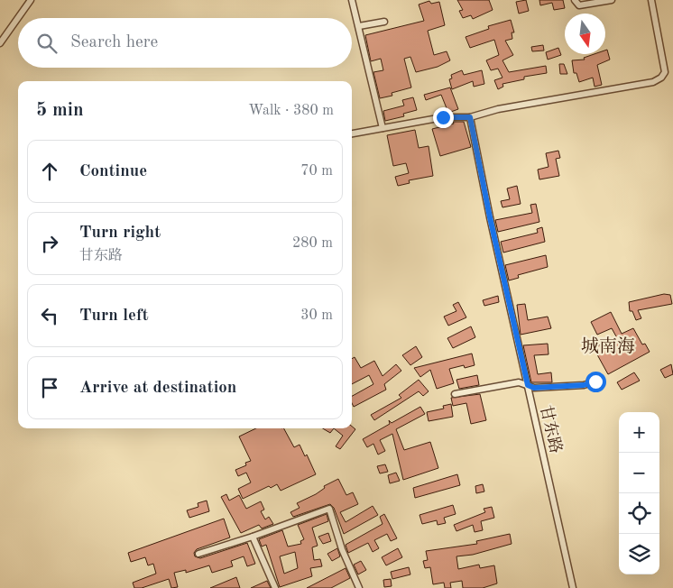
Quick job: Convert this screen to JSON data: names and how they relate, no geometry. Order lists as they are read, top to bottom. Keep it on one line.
{"streets":{"street":["甘东路"]},"districts":["城南海"],"north":"bottom","page":{"search":"Search here","heading":["5 min","Walk · 380 m"],"list":[["Continue","70 m"],["Turn right","甘东路","280 m"],["Turn left","30 m"],"Arrive at destination"],"map_buttons":["+","−"]}}
